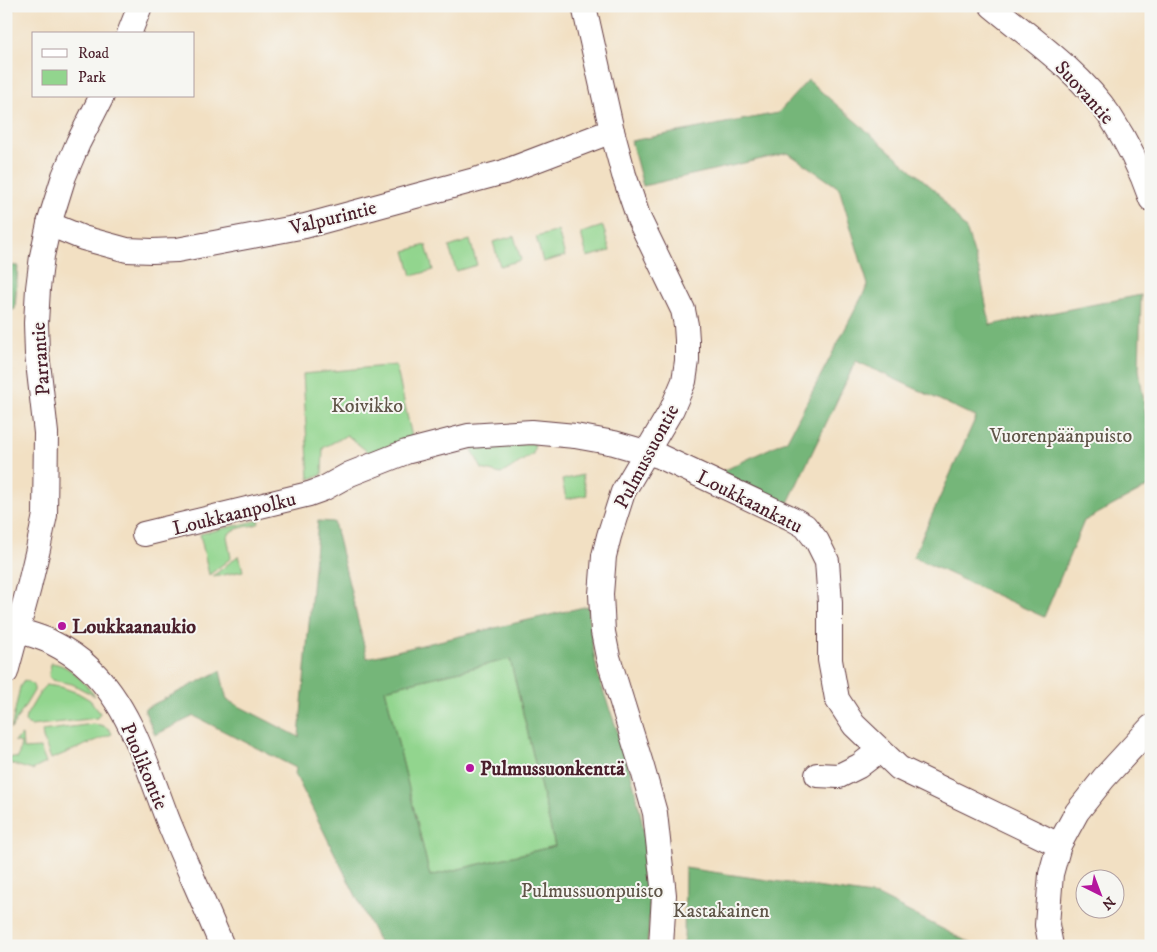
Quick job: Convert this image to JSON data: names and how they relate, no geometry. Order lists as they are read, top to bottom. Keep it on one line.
{"streets":{"street":["Suovantie","Valpurintie","Parrantie","Pulmussuontie","Loukkaankatu","Loukkaanpolku","Puolikontie"]},"crossings":[["Valpurintie","Parrantie"],["Valpurintie","Pulmussuontie"],["Parrantie","Puolikontie"],["Pulmussuontie","Loukkaankatu"],["Loukkaankatu","Loukkaanpolku"]],"parks":["Koivikko","Vuorenpäänpuisto","Pulmussuonpuisto","Kastakainen"],"places":["Loukkaanaukio","Pulmussuonkenttä"],"legend":["Road","Park"],"north":"bottom right"}
